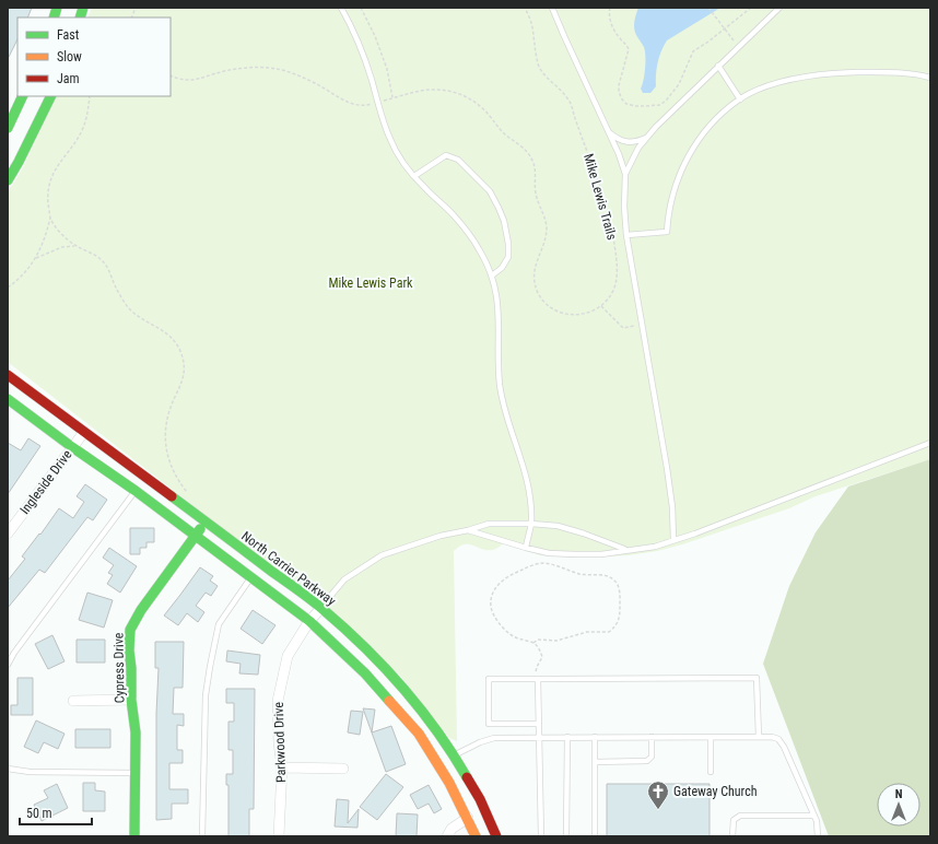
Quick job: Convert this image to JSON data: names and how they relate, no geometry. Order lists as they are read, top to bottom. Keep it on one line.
{"streets":{"main road":["North Carrier Parkway","Cypress Drive"],"street":["Ingleside Drive","Parkwood Drive"],"path":["Mike Lewis Trails"]},"crossings":[["Ingleside Drive","North Carrier Parkway"],["North Carrier Parkway","Cypress Drive"],["North Carrier Parkway","Parkwood Drive"]],"parks":["Mike Lewis Park"],"places":{"church":["Gateway Church"]},"legend":["Fast","Slow","Jam"],"scale_bar":"50 m","north":"top"}
